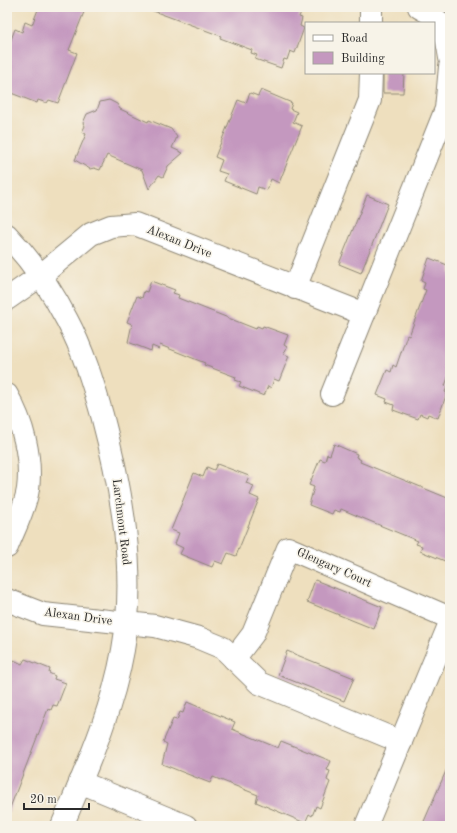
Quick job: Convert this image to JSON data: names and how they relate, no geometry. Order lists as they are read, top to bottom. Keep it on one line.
{"streets":{"street":["Alexan Drive","Larchmont Road","Glengary Court"]},"crossings":[["Alexan Drive","Larchmont Road"]],"legend":["Road","Building"],"scale_bar":"20 m"}
